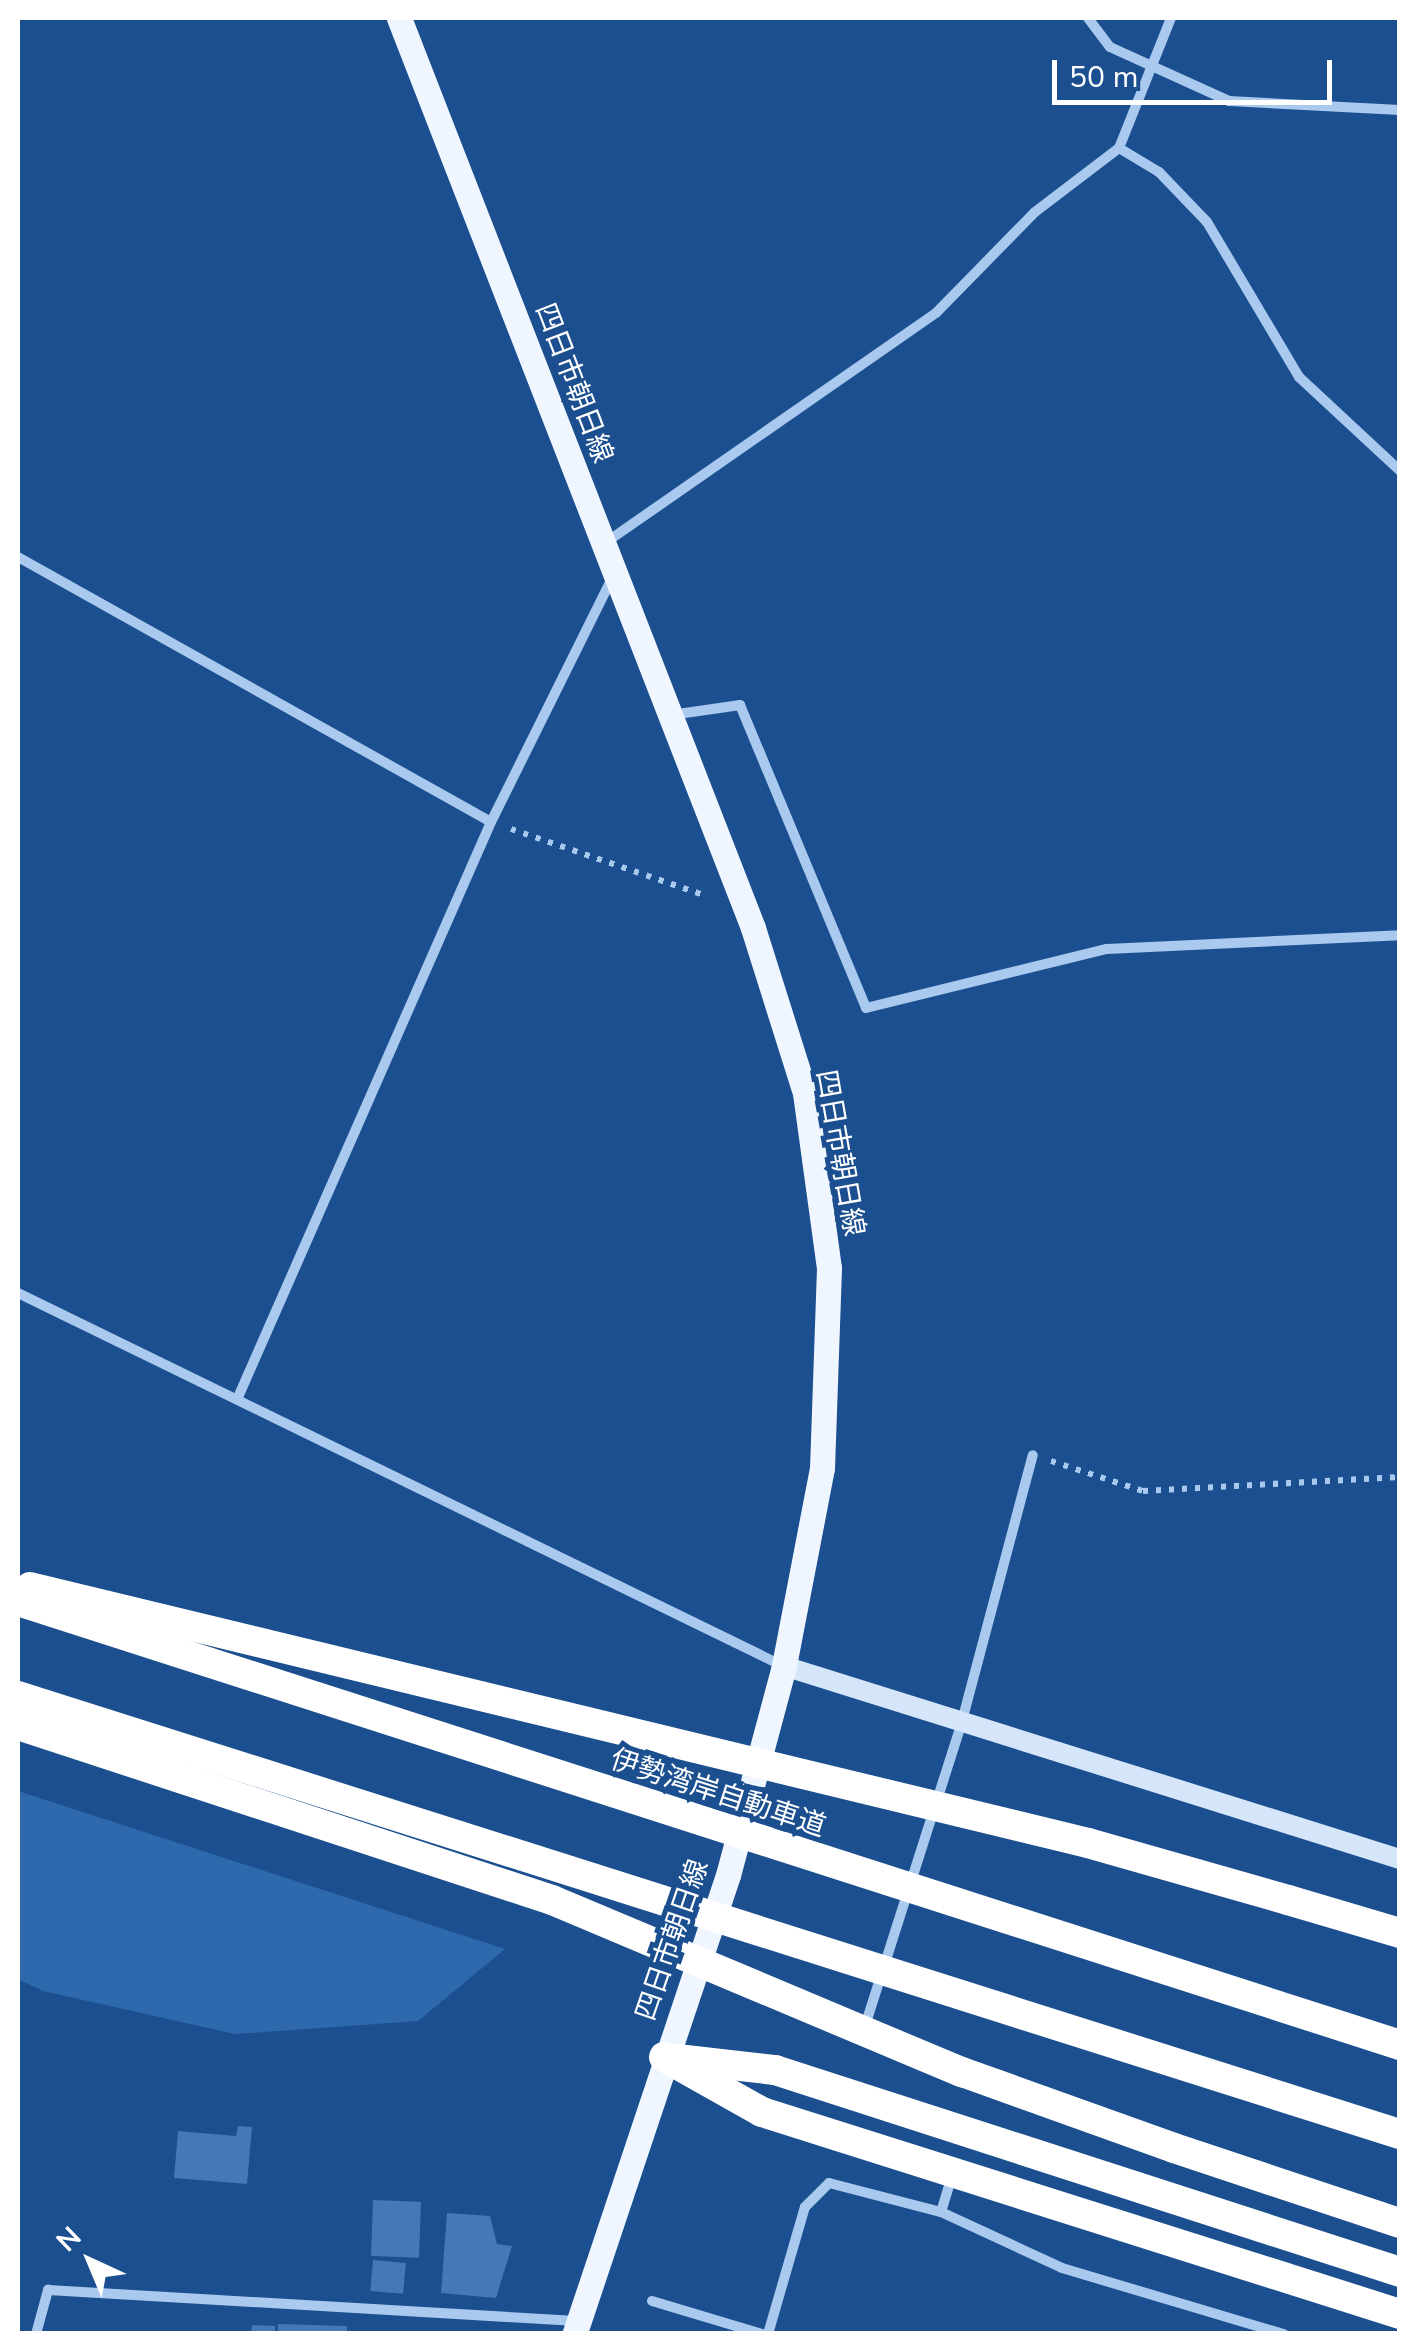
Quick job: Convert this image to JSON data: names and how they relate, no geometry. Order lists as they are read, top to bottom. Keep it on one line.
{"streets":{"highway":["伊勢湾岸自動車道"],"main road":["四日市朝日線"]},"scale_bar":"50 m","north":"top left"}
